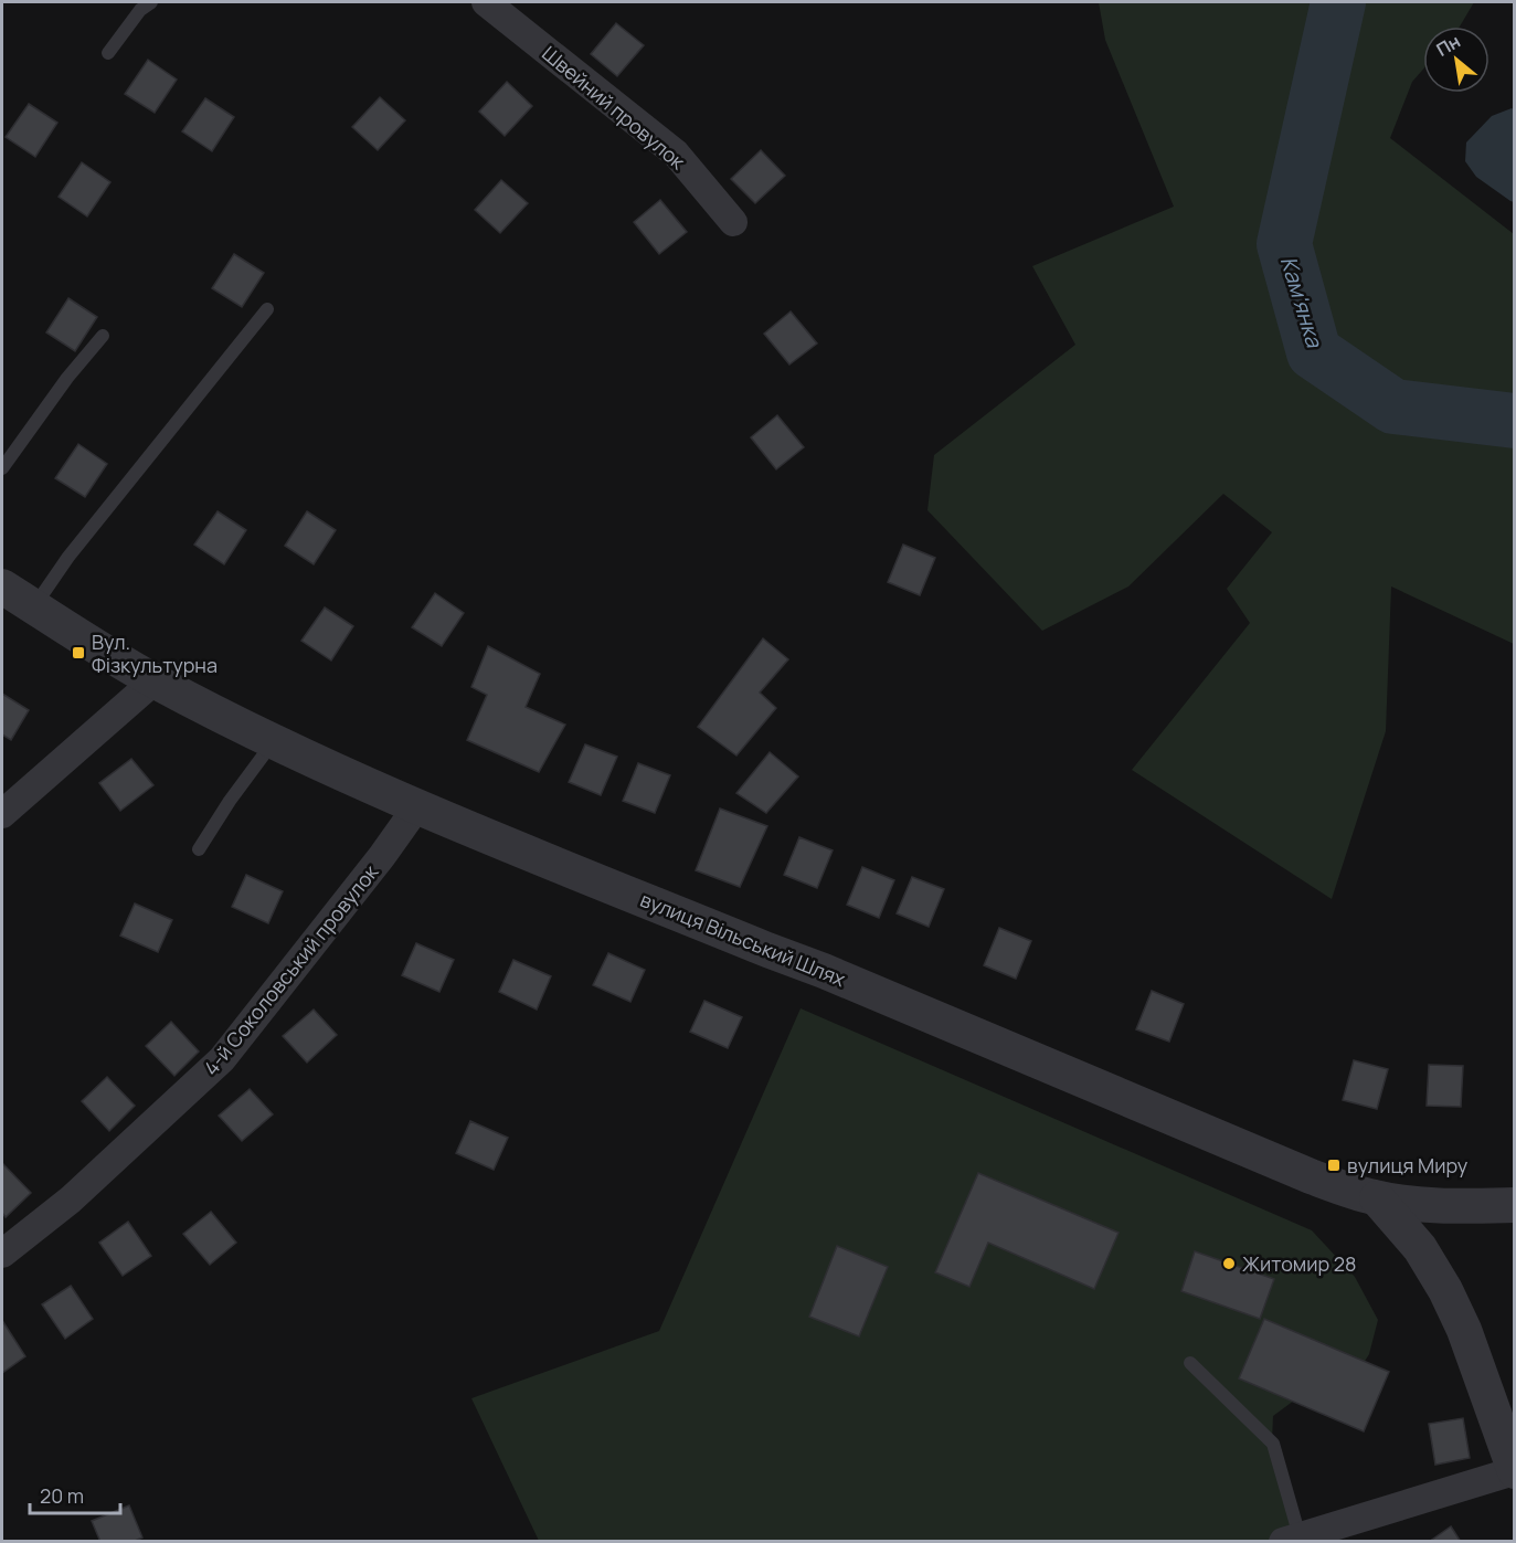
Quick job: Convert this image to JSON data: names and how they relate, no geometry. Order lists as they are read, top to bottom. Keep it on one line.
{"streets":{"street":["Швейний провулок","вулиця Вільський Шлях","4-й Соколовський провулок"]},"crossings":[["вулиця Вільський Шлях","4-й Соколовський провулок"]],"water":["Кам'янка"],"places":{"transit":["Вул. Фізкультурна","вулиця Миру"],"other":["Житомир 28"]},"scale_bar":"20 m","north":"top left"}
